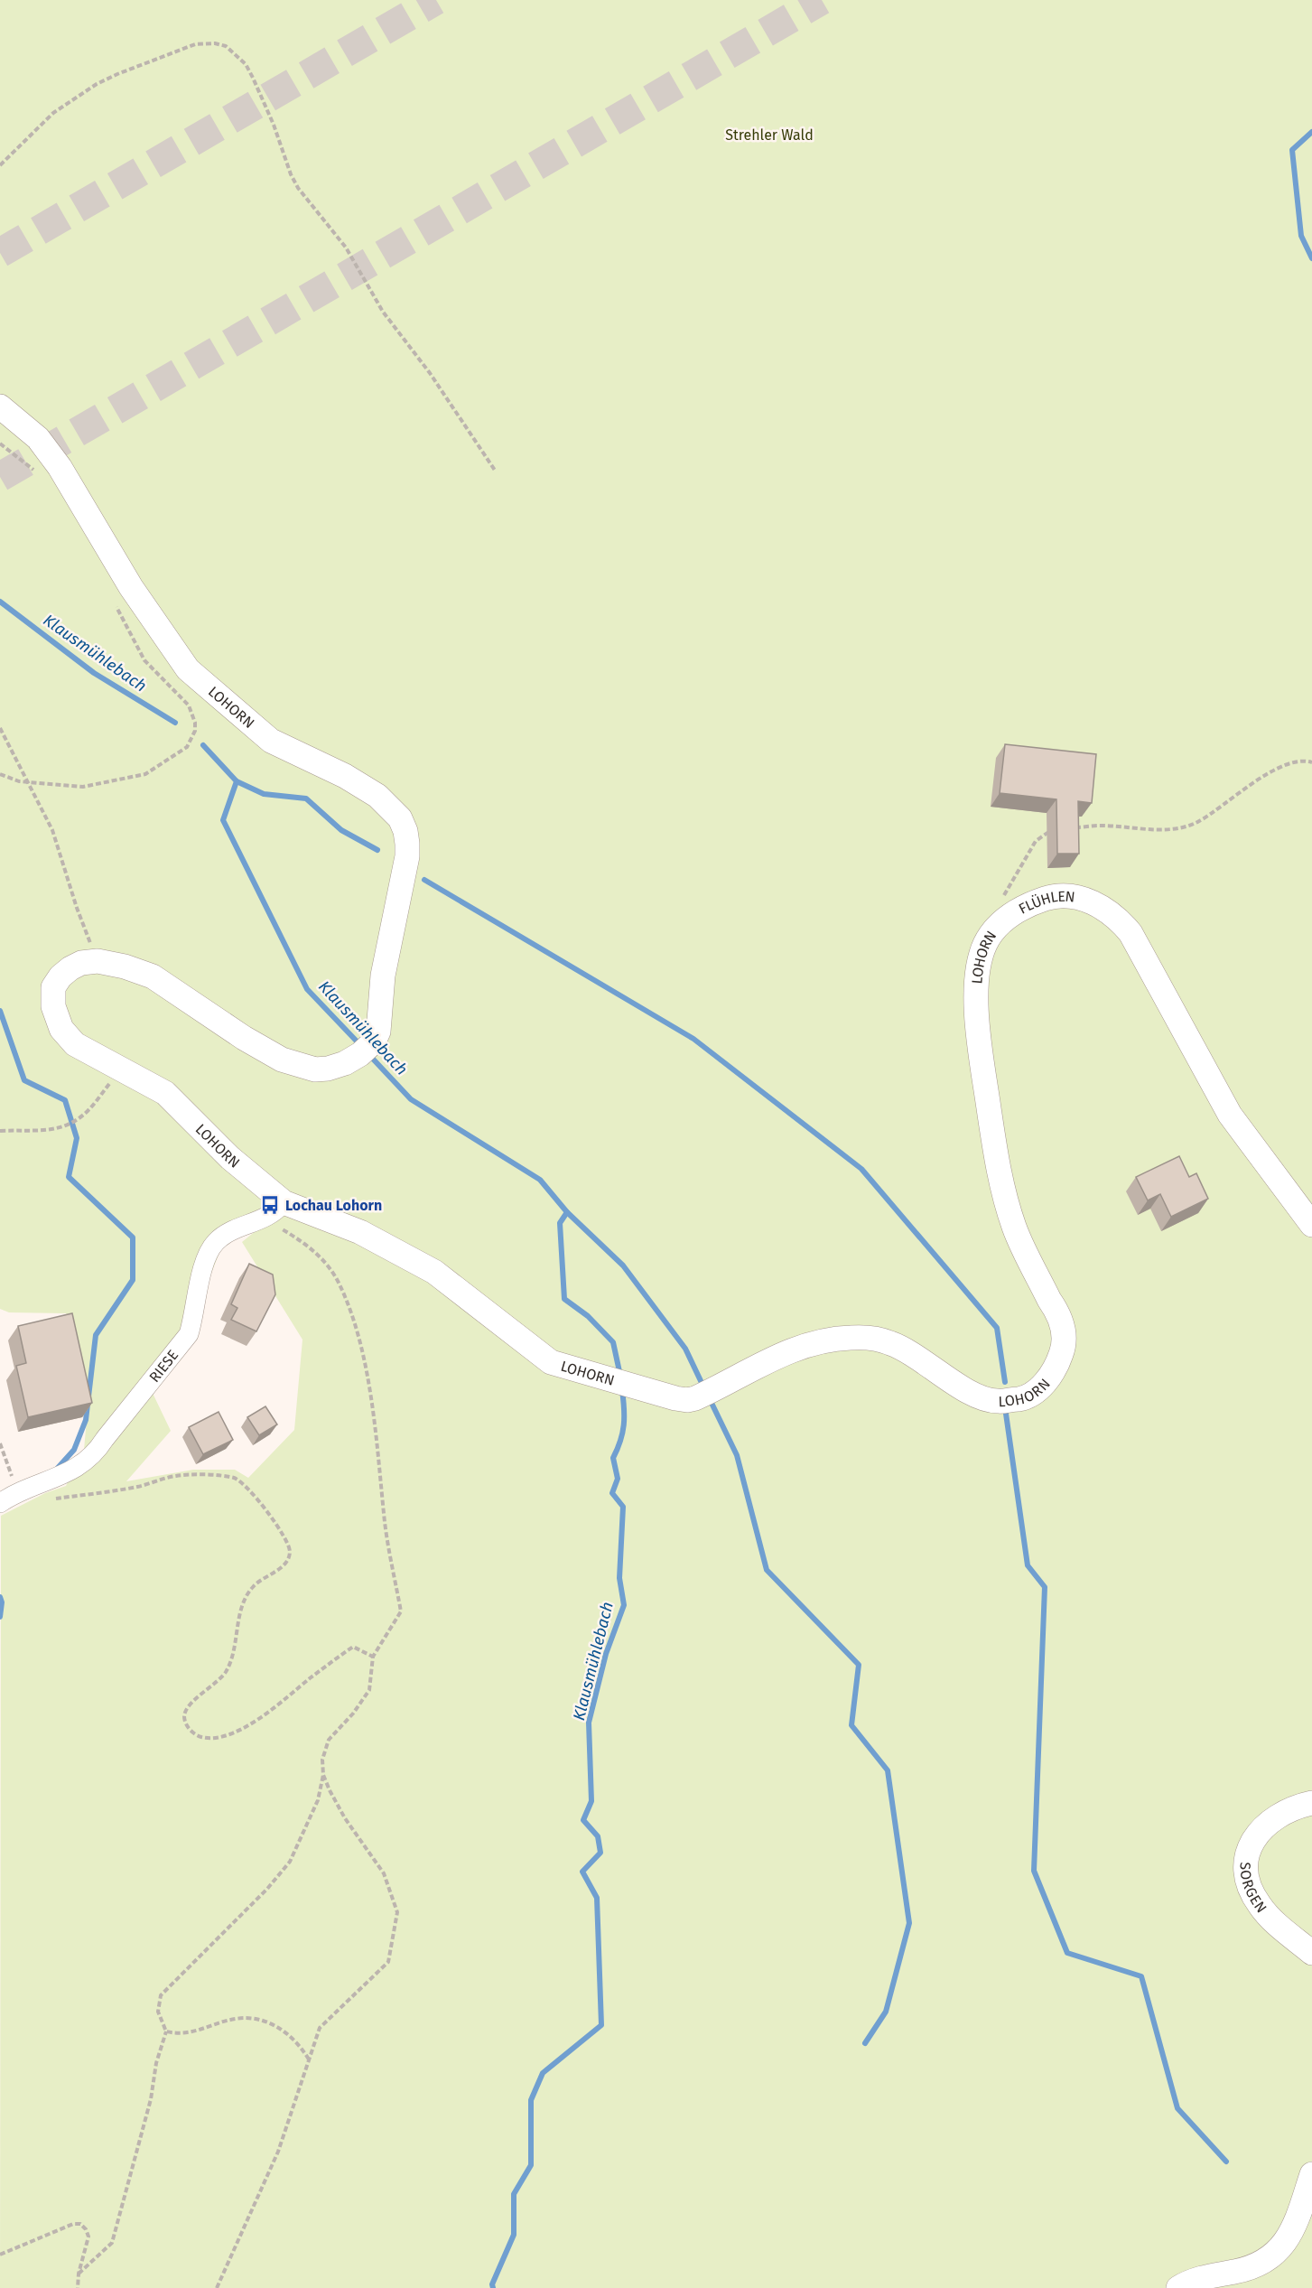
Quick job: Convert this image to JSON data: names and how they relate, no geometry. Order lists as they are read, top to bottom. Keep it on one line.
{"streets":{"street":["LOHORN","FLÜHLEN","RIESE","SORGEN"]},"crossings":[["LOHORN","FLÜHLEN"],["LOHORN","RIESE"]],"water":["Klausmühlebach"],"parks":["Strehler Wald"],"places":{"bus stop":["Lochau Lohorn"]}}
